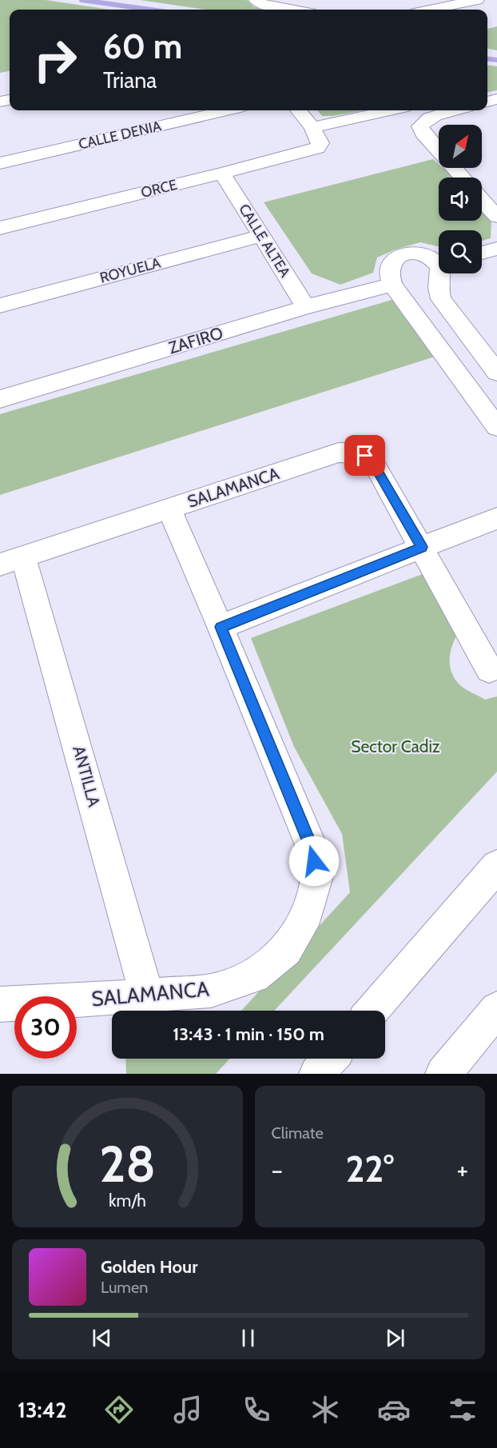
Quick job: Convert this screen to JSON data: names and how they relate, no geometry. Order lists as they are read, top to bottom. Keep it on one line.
{"streets":{"street":["CALLE DENIA","ORCE","CALLE ALTEA","ROYUELA","ZAFIRO","SALAMANCA","ANTILLA"]},"crossings":[["ORCE","CALLE ALTEA"],["CALLE ALTEA","ROYUELA"],["CALLE ALTEA","ZAFIRO"],["SALAMANCA","ANTILLA"]],"parks":["Sector Cadiz"],"north":"top right","page":{"turn":["60 m","Triana"],"limit":"30","trip":"13:43 · 1 min · 150 m","tile":"Climate","heat":["−","22°","+"],"song":["Golden Hour","Lumen"],"tabs":"13:42","gauge":["28","km/h"]}}
